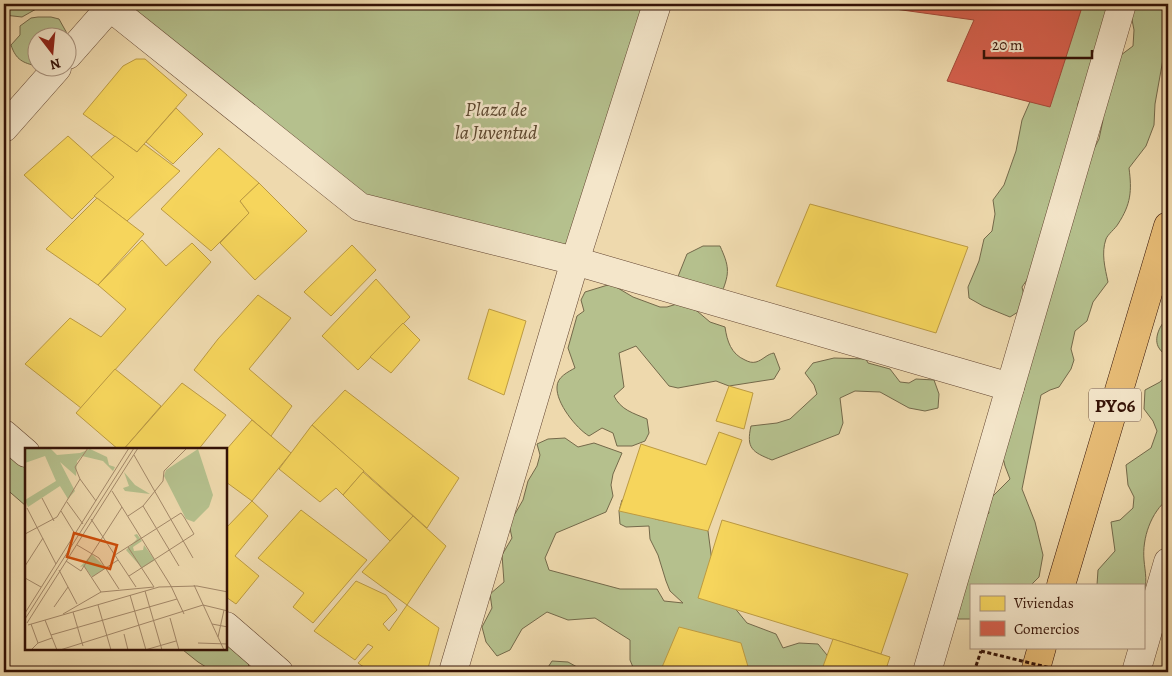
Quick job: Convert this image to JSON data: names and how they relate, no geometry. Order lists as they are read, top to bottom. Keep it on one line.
{"streets":{"highway":["PY06"]},"parks":["Plaza de la Juventud"],"legend":["Viviendas","Comercios"],"scale_bar":"20 m","north":"bottom"}
